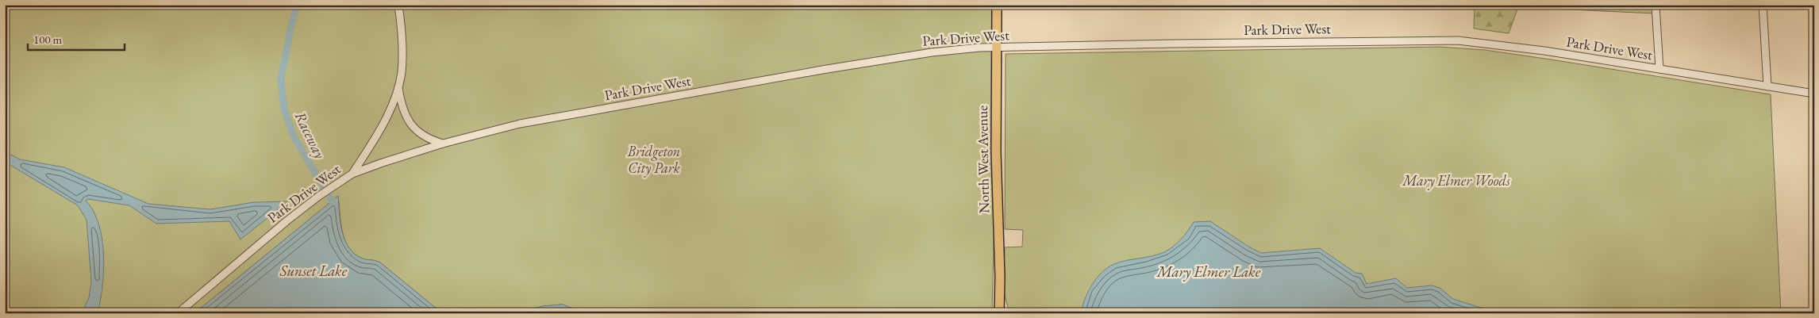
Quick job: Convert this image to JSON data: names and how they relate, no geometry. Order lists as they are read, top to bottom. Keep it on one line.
{"streets":{"main road":["North West Avenue"],"street":["Park Drive West"]},"crossings":[["Park Drive West","North West Avenue"]],"water":["Raceway","Sunset Lake","Mary Elmer Lake"],"parks":["Bridgeton City Park","Mary Elmer Woods"],"scale_bar":"100 m"}
